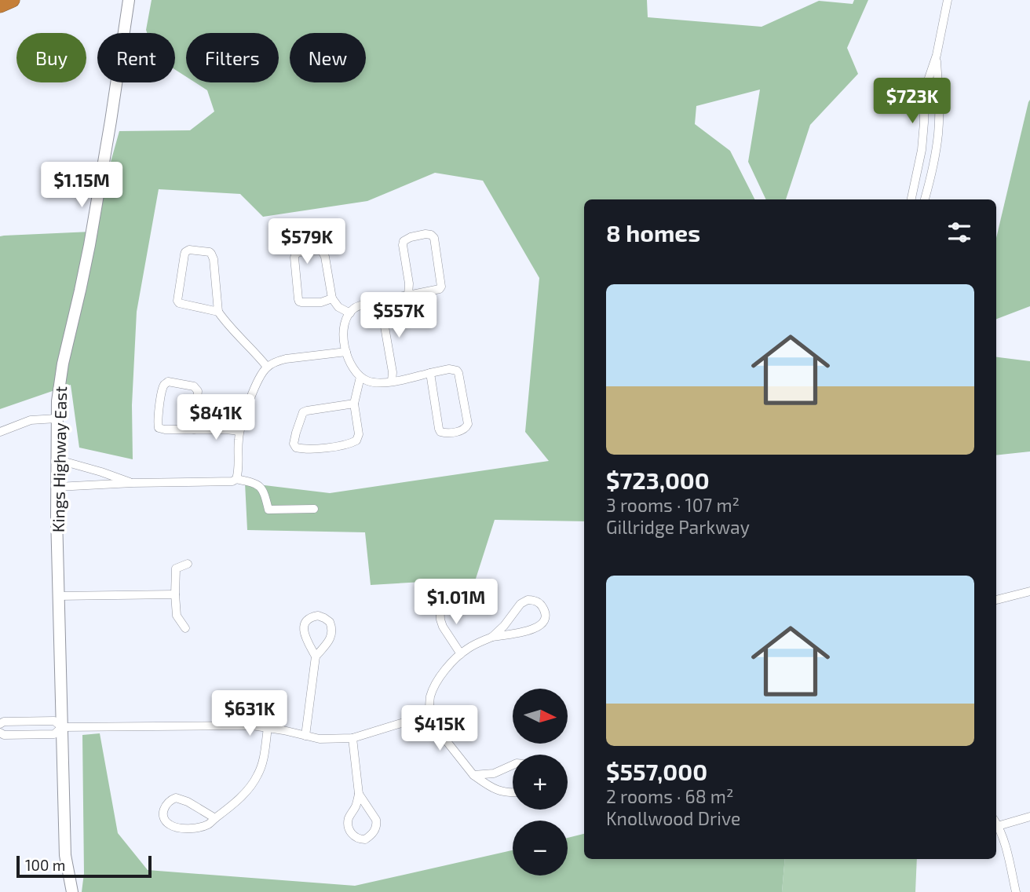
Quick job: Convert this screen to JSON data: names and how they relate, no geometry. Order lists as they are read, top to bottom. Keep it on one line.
{"streets":{"street":["Kings Highway East"]},"scale_bar":"100 m","north":"right","page":{"chip":["Buy","Rent","Filters","New"],"price":["$723K","$1.15M","$579K","$557K","$841K","$1.01M","$631K","$415K"],"heading":"8 homes","list":[{"name":"$723,000","note":"3 rooms · 107 m² · Gillridge Parkway"},{"name":"$557,000","note":"2 rooms · 68 m² · Knollwood Drive"}],"map_buttons":["+","−"],"scale":"100 m"}}
